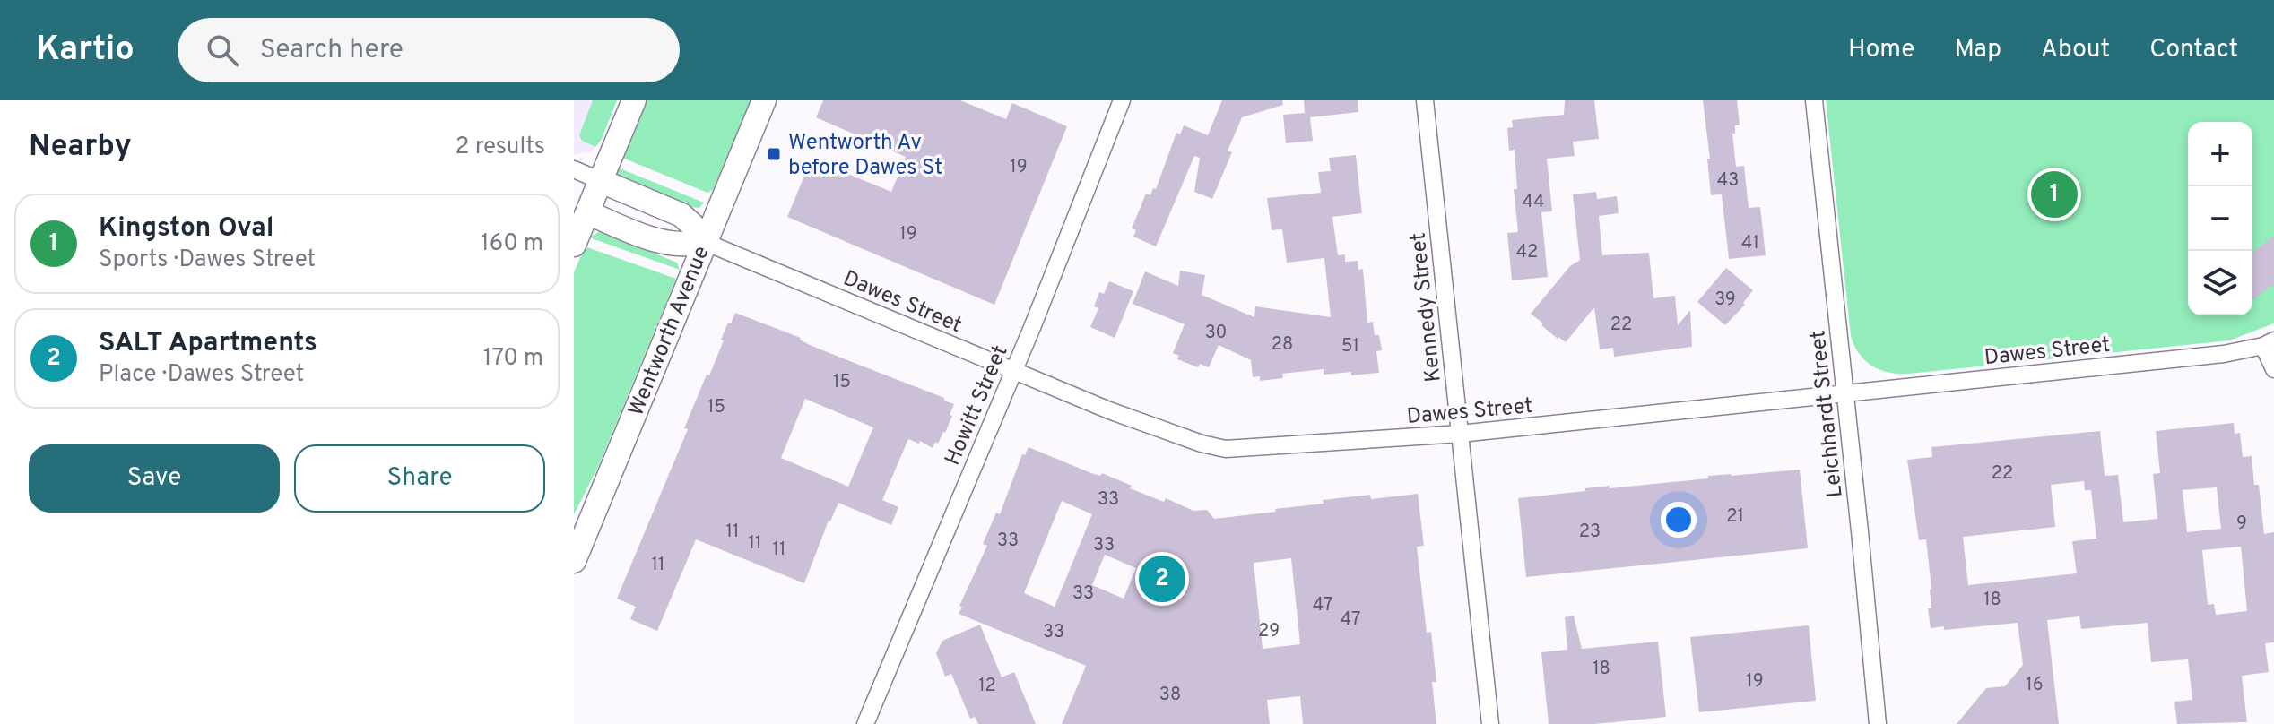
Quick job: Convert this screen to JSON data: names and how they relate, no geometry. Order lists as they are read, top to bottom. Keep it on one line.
{"streets":{"main road":["Wentworth Avenue"],"street":["Dawes Street","Kennedy Street","Howitt Street","Leichhardt Street"]},"crossings":[["Dawes Street","Kennedy Street"],["Dawes Street","Wentworth Avenue"],["Dawes Street","Howitt Street"],["Dawes Street","Leichhardt Street"]],"places":{"transit":["Wentworth Av before Dawes St"]},"house_numbers":["19","43","44","19","41","42","39","22","30","28","51","15","15","22","33","21","9","11","23","33","11","33","11","11","33","18","47","47","29","33","18","19","16","12","38"],"page":{"header":"Kartio","search":"Search here","nav":["Home","Map","About","Contact"],"heading":["Nearby","2 results"],"map_buttons":["+","−"],"pins":["1","2"],"list":[{"mark":"1","name":"Kingston Oval","note":"Sports · Dawes Street","value":"160 m"},{"mark":"2","name":"SALT Apartments","note":"Place · Dawes Street","value":"170 m"}],"buttons":["Save","Share"]}}
